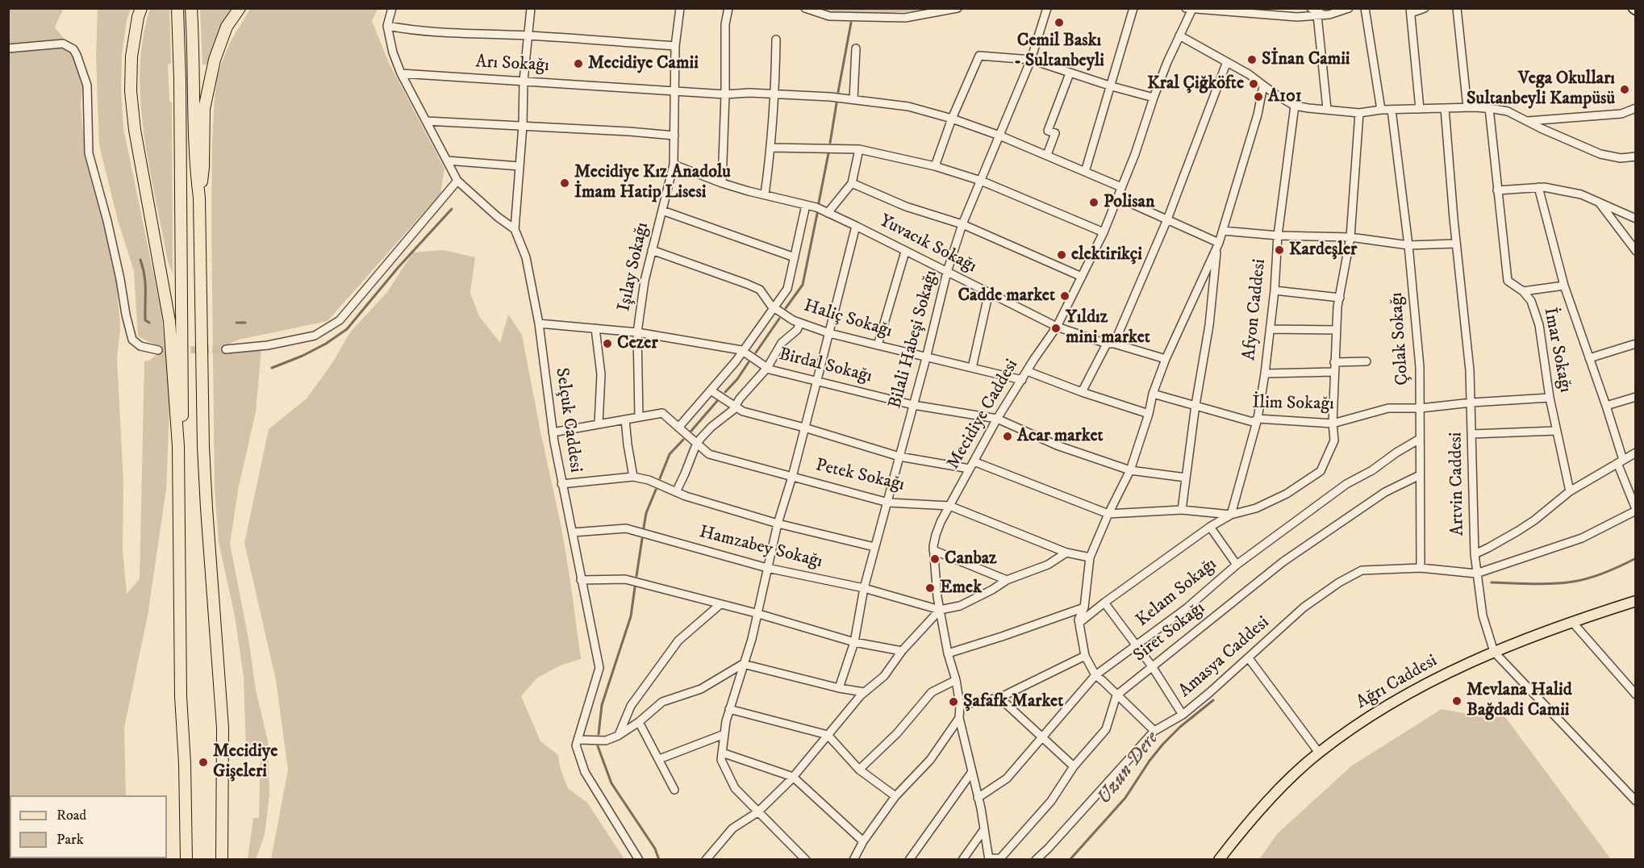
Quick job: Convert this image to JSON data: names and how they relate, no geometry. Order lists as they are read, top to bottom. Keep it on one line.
{"streets":{"main road":["Ağrı Caddesi"],"street":["Arı Sokağı","Yuvacık Sokağı","Işılay Sokağı","Afyon Caddesi","Haliç Sokağı","Çolak Sokağı","Bilali Habeşi Sokağı","İmar Sokağı","Birdal Sokağı","İlim Sokağı","Mecidiye Caddesi","Selçuk Caddesi","Petek Sokağı","Artvin Caddesi","Hamzabey Sokağı","Kelam Sokağı","Siret Sokağı","Amasya Caddesi"]},"crossings":[["Arı Sokağı","Işılay Sokağı"],["Arı Sokağı","Bilali Habeşi Sokağı"],["Arı Sokağı","Mecidiye Caddesi"],["Yuvacık Sokağı","Işılay Sokağı"],["Yuvacık Sokağı","Bilali Habeşi Sokağı"],["Yuvacık Sokağı","Mecidiye Caddesi"],["Işılay Sokağı","Haliç Sokağı"],["Işılay Sokağı","Birdal Sokağı"],["Işılay Sokağı","Petek Sokağı"],["Afyon Caddesi","İlim Sokağı"],["Haliç Sokağı","Bilali Habeşi Sokağı"],["Haliç Sokağı","Mecidiye Caddesi"],["Çolak Sokağı","İlim Sokağı"],["Çolak Sokağı","Kelam Sokağı"],["Çolak Sokağı","Siret Sokağı"],["Çolak Sokağı","Amasya Caddesi"],["Bilali Habeşi Sokağı","Birdal Sokağı"],["Bilali Habeşi Sokağı","Petek Sokağı"],["Bilali Habeşi Sokağı","Hamzabey Sokağı"],["İmar Sokağı","İlim Sokağı"],["Birdal Sokağı","Mecidiye Caddesi"],["Birdal Sokağı","Selçuk Caddesi"],["İlim Sokağı","Artvin Caddesi"],["Mecidiye Caddesi","Petek Sokağı"],["Mecidiye Caddesi","Hamzabey Sokağı"],["Mecidiye Caddesi","Kelam Sokağı"],["Selçuk Caddesi","Hamzabey Sokağı"],["Artvin Caddesi","Amasya Caddesi"],["Artvin Caddesi","Ağrı Caddesi"]],"water":["Uzun Dere"],"places":["Cemil Baskı - Sultanbeyli","Sİnan Camii","Mecidiye Camii","Kral Çiğköfte","Vega Okulları Sultanbeyli Kampüsü","A101","Mecidiye Kız Anadolu İmam Hatip Lisesi","Polisan","Kardeşler","elektirikçi","Cadde market","Yıldız mini market","Cezer","Acar market","Canbaz","Emek","Mevlana Halid Bağdadi Camii","Şafafk Market","Mecidiye Gişeleri"],"legend":["Road","Park"]}
